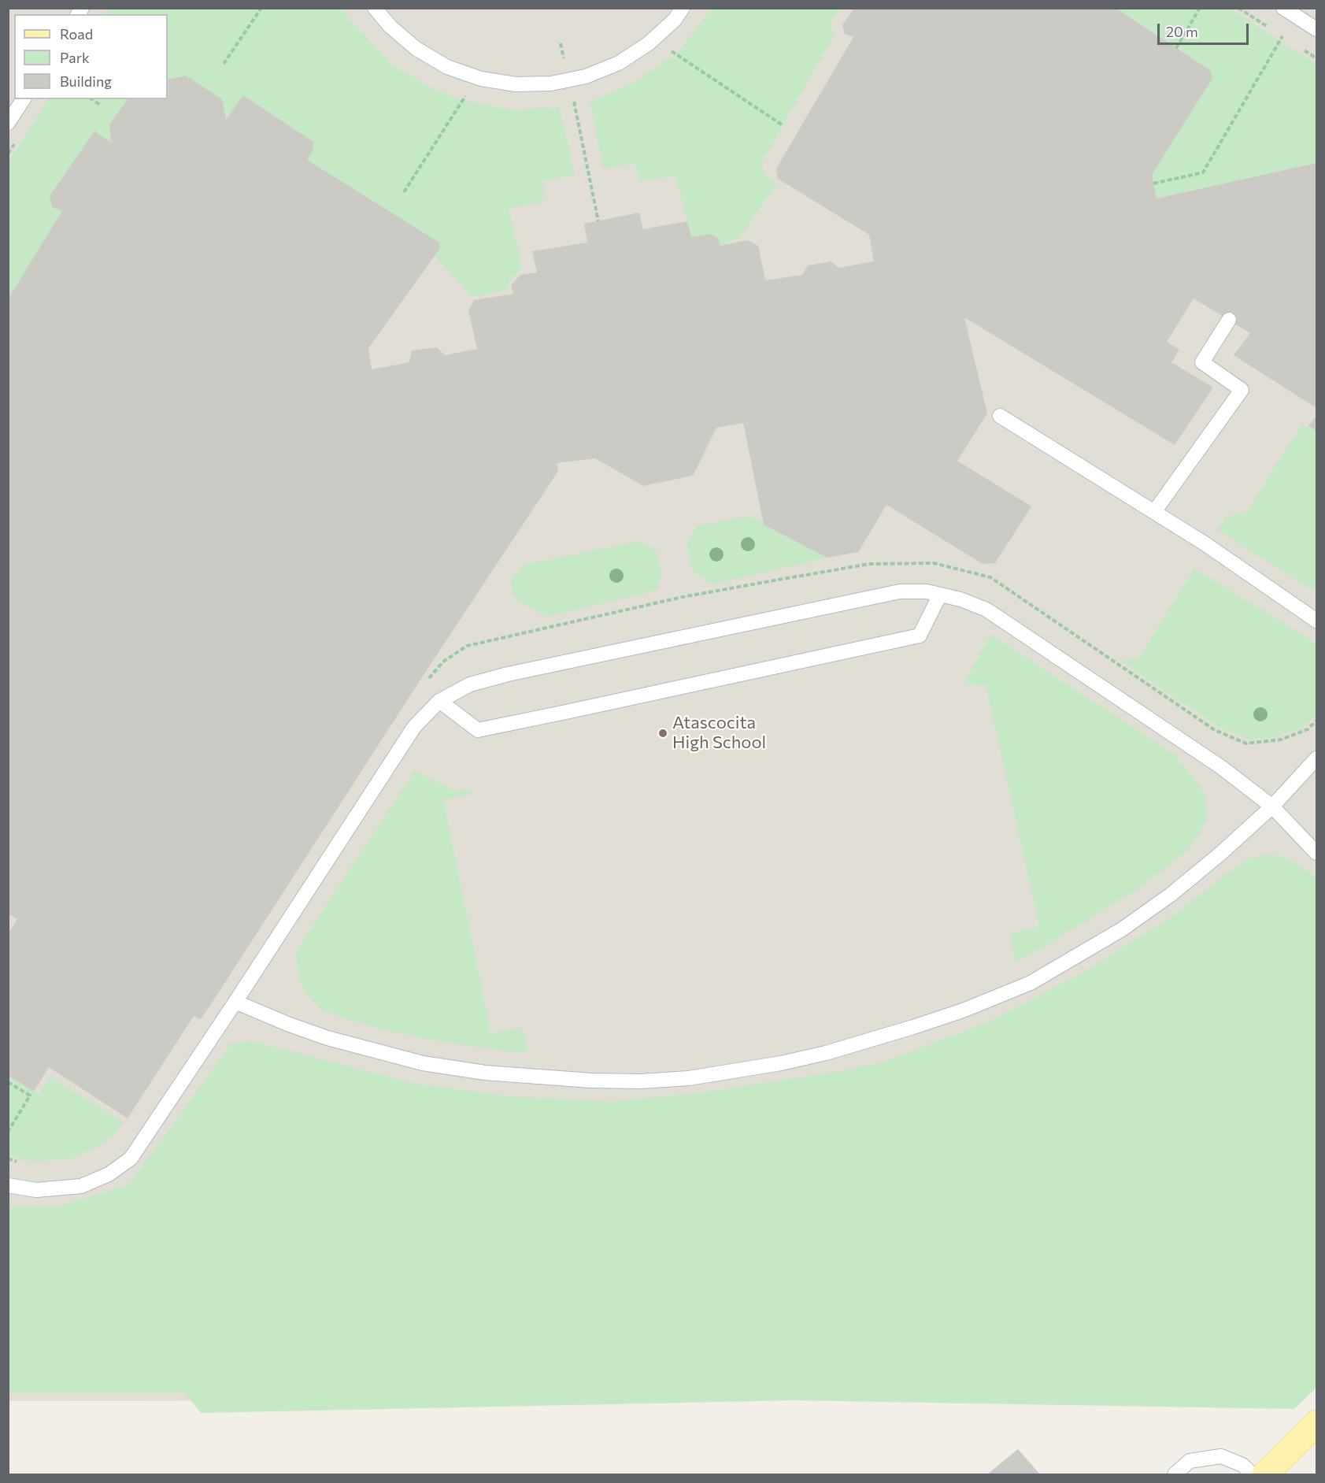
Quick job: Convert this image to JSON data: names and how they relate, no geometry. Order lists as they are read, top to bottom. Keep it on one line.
{"places":["Atascocita High School"],"legend":["Road","Park","Building"],"scale_bar":"20 m"}
